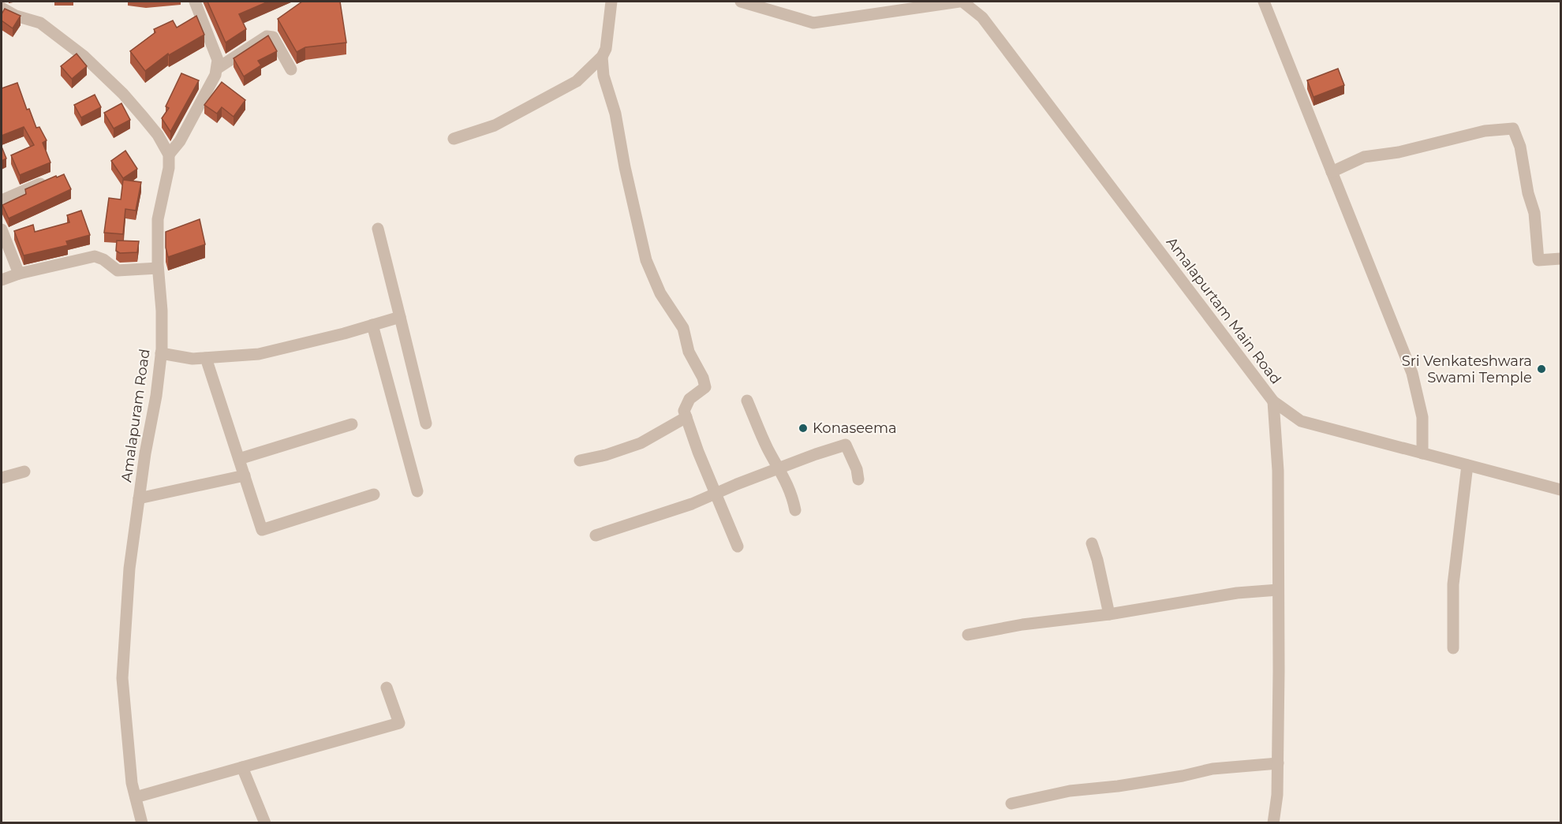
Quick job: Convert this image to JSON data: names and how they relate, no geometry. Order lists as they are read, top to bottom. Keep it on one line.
{"streets":{"street":["Amalapurtam Main Road","Amalapuram Road"]},"places":["Sri Venkateshwara Swami Temple","Konaseema"]}
